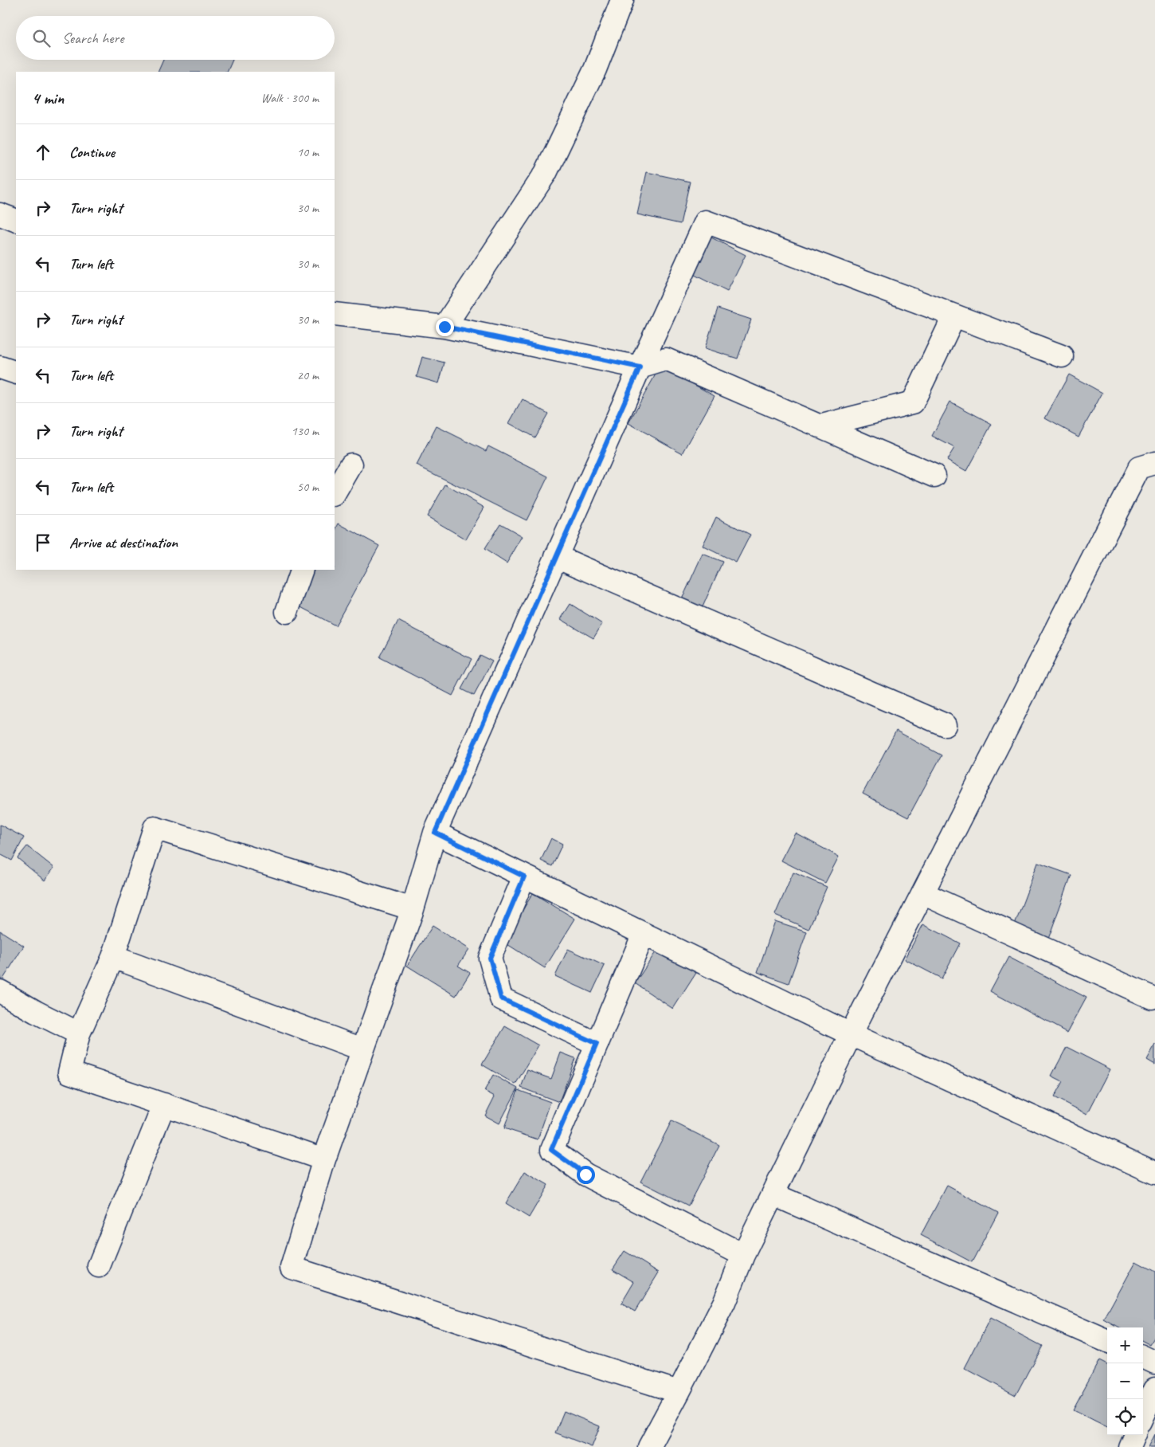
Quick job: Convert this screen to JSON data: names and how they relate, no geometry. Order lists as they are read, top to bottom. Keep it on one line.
{"page":{"search":"Search here","heading":["4 min","Walk · 300 m"],"list":[["Continue","10 m"],["Turn right","30 m"],["Turn left","30 m"],["Turn right","30 m"],["Turn left","20 m"],["Turn right","130 m"],["Turn left","50 m"],"Arrive at destination"],"map_buttons":["+","−"]}}
